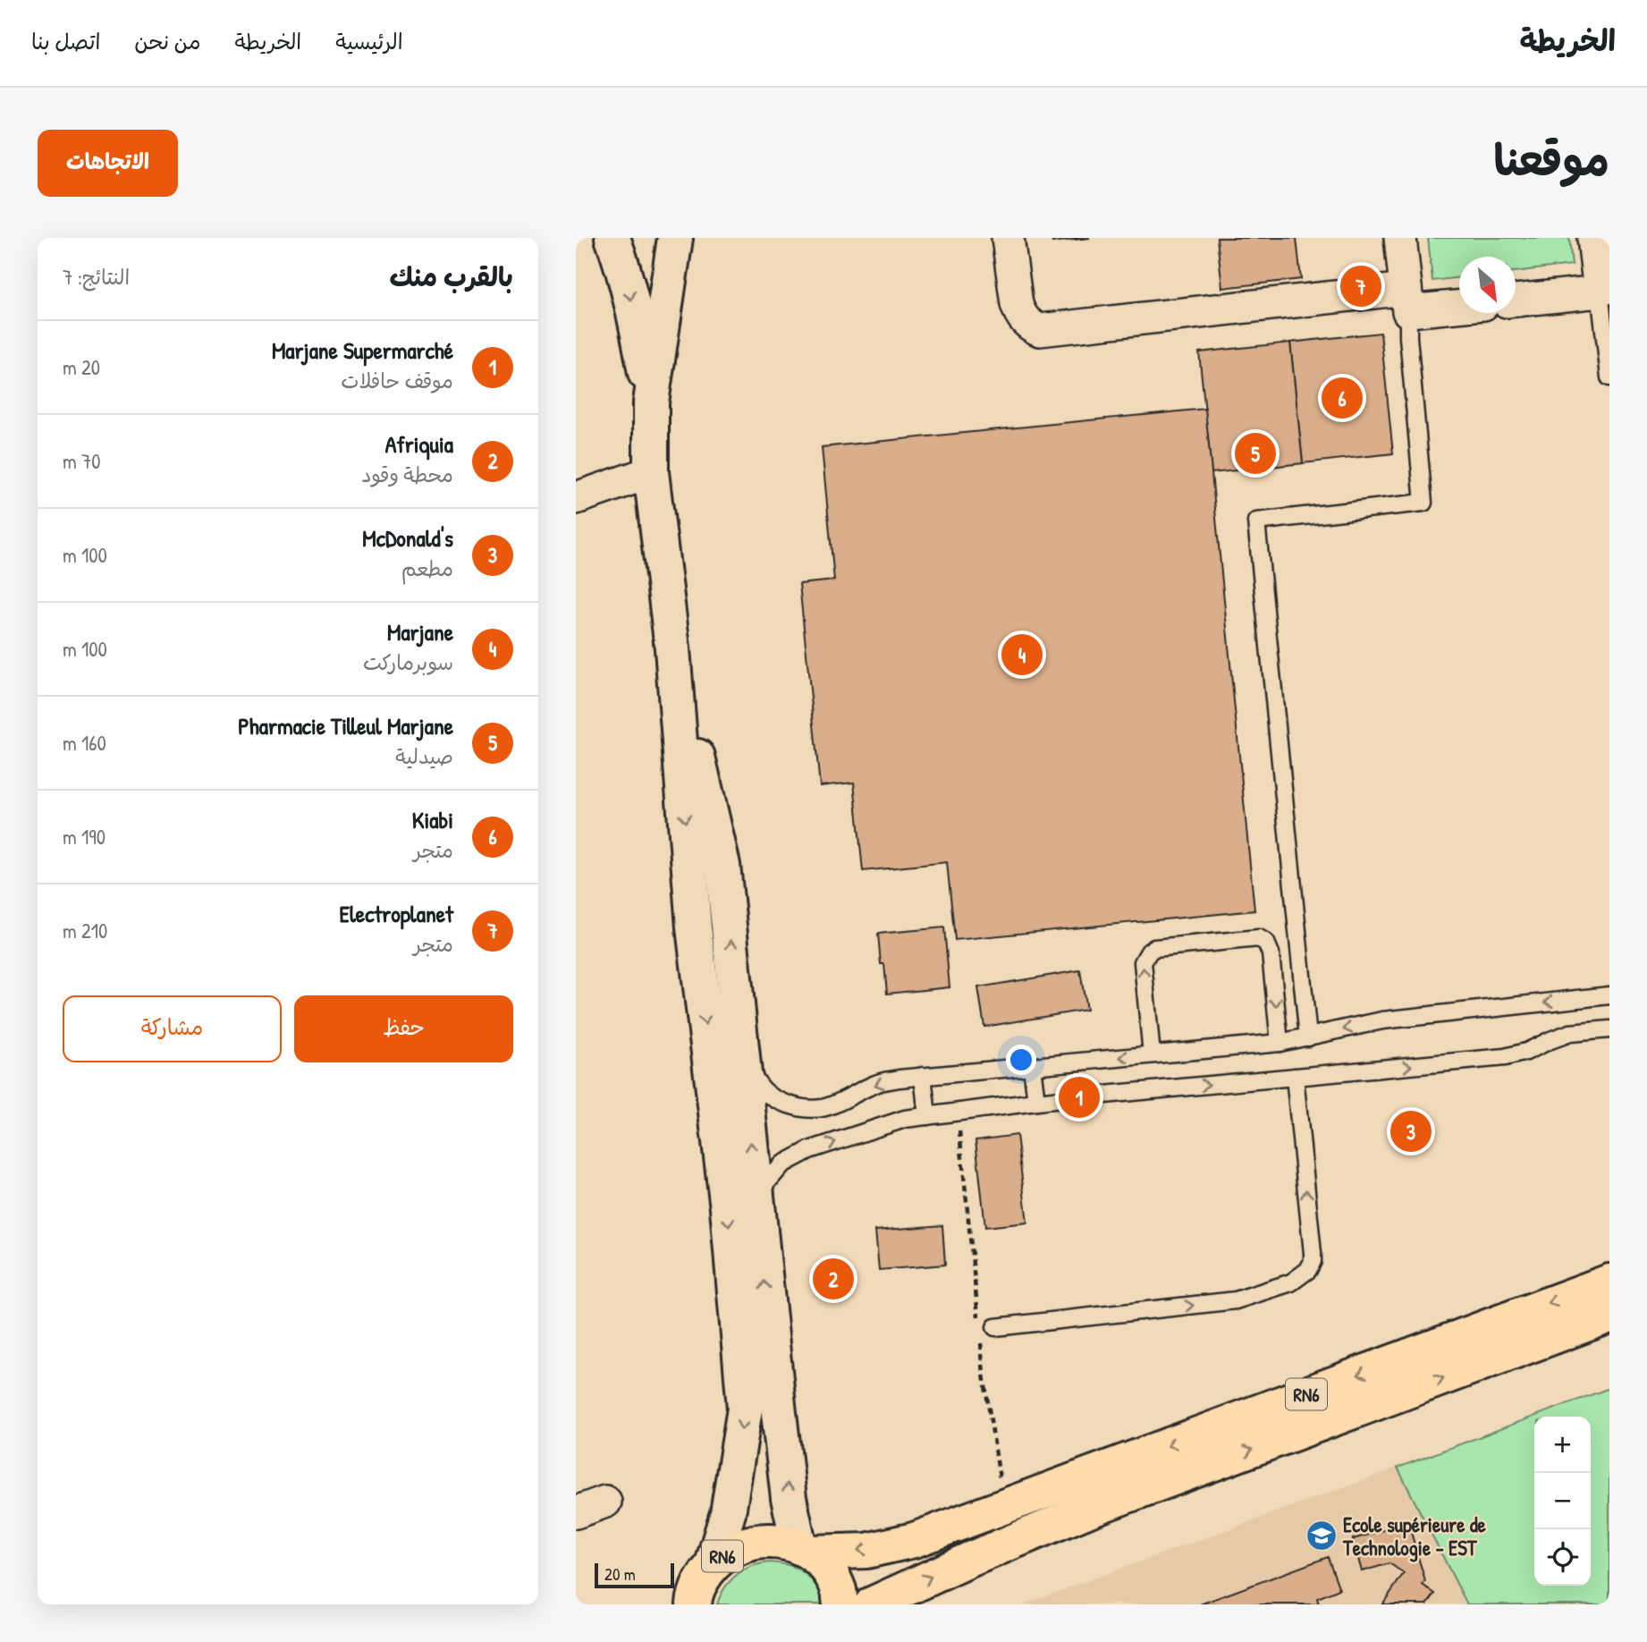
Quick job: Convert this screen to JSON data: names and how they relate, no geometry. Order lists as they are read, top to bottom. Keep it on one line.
{"streets":{"highway":["RN6"]},"places":{"school or university":["Ecole supérieure de Technologie - EST"]},"scale_bar":"20 m","north":"bottom right","page":{"header":"الخريطة","nav":["الرئيسية","الخريطة","من نحن","اتصل بنا"],"title":"موقعنا","buttons":["الاتجاهات",["حفظ","مشاركة"]],"heading":["بالقرب منك","النتائج: 7"],"pins":["7","6","5","4","1","3","2"],"list":[{"mark":"1","name":"Marjane Supermarché","note":"موقف حافلات","value":"20 m"},{"mark":"2","name":"Afriquia","note":"محطة وقود","value":"70 m"},{"mark":"3","name":"McDonald's","note":"مطعم","value":"100 m"},{"mark":"4","name":"Marjane","note":"سوبرماركت","value":"100 m"},{"mark":"5","name":"Pharmacie Tilleul Marjane","note":"صيدلية","value":"160 m"},{"mark":"6","name":"Kiabi","note":"متجر","value":"190 m"},{"mark":"7","name":"Electroplanet","note":"متجر","value":"210 m"}],"map_buttons":["+","−"],"scale":"20 m"}}
